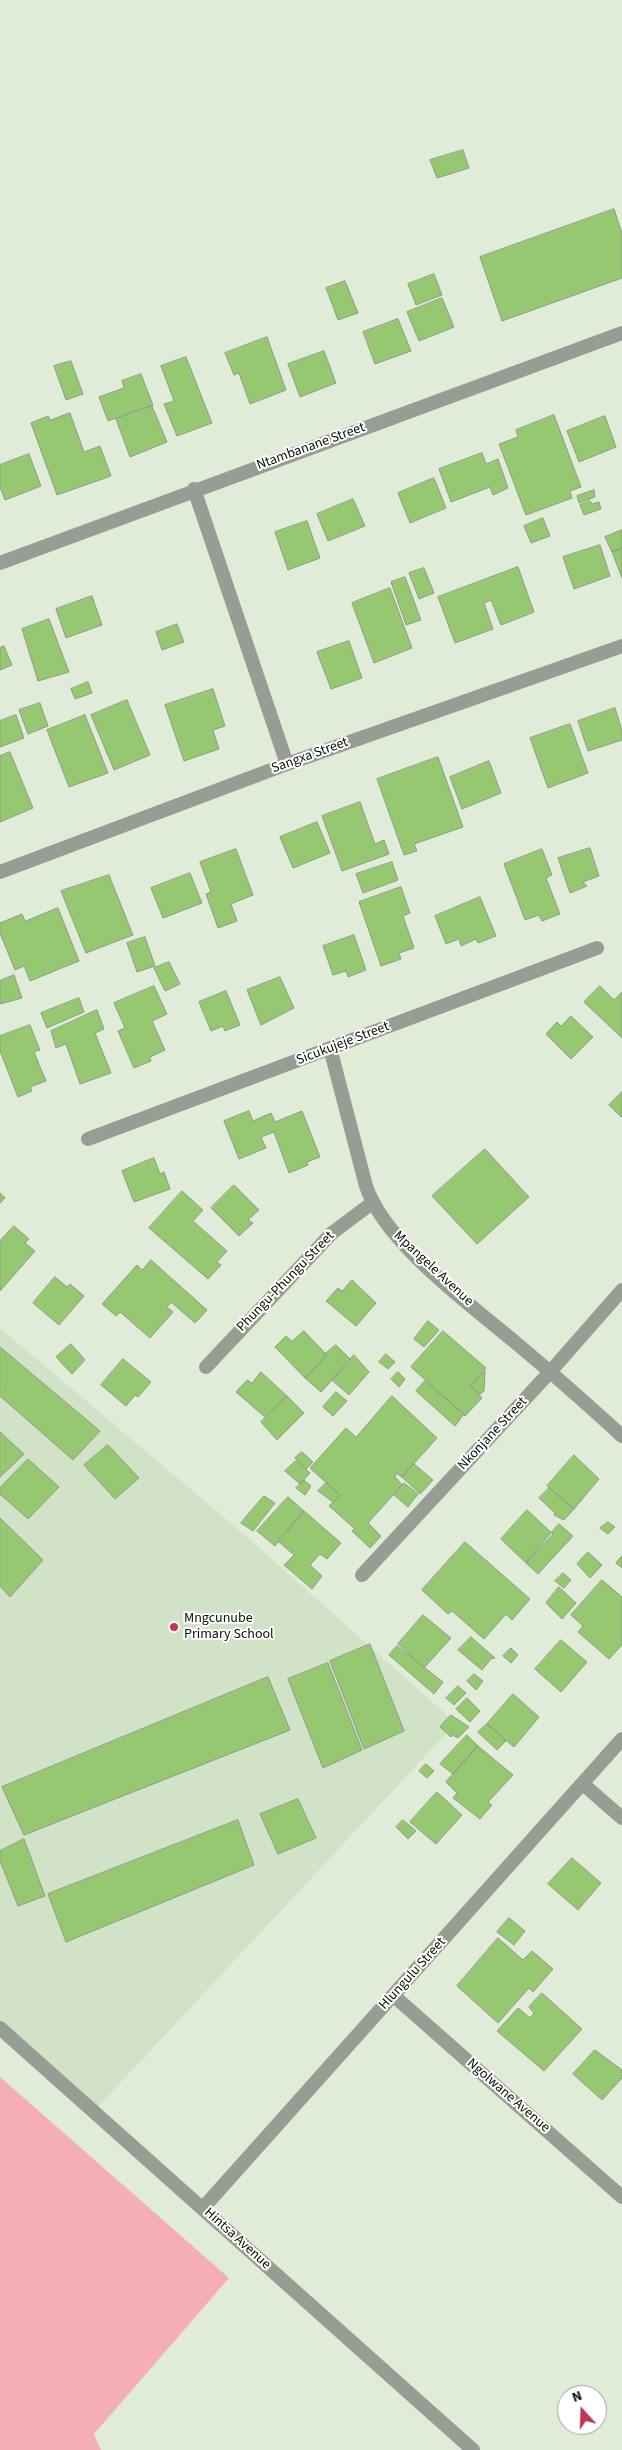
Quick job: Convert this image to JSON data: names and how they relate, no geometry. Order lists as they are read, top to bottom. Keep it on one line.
{"streets":{"street":["Ntambanane Street","Sangxa Street","Sicukujeje Street","Mpangele Avenue","Phungu-Phungu Street","Nkonjane Street","Hlungulu Street","Ngolwane Avenue","Hintsa Avenue"]},"crossings":[["Sicukujeje Street","Mpangele Avenue"],["Mpangele Avenue","Phungu-Phungu Street"],["Mpangele Avenue","Nkonjane Street"],["Hlungulu Street","Ngolwane Avenue"],["Hlungulu Street","Hintsa Avenue"]],"places":["Mngcunube Primary School"],"north":"top"}
